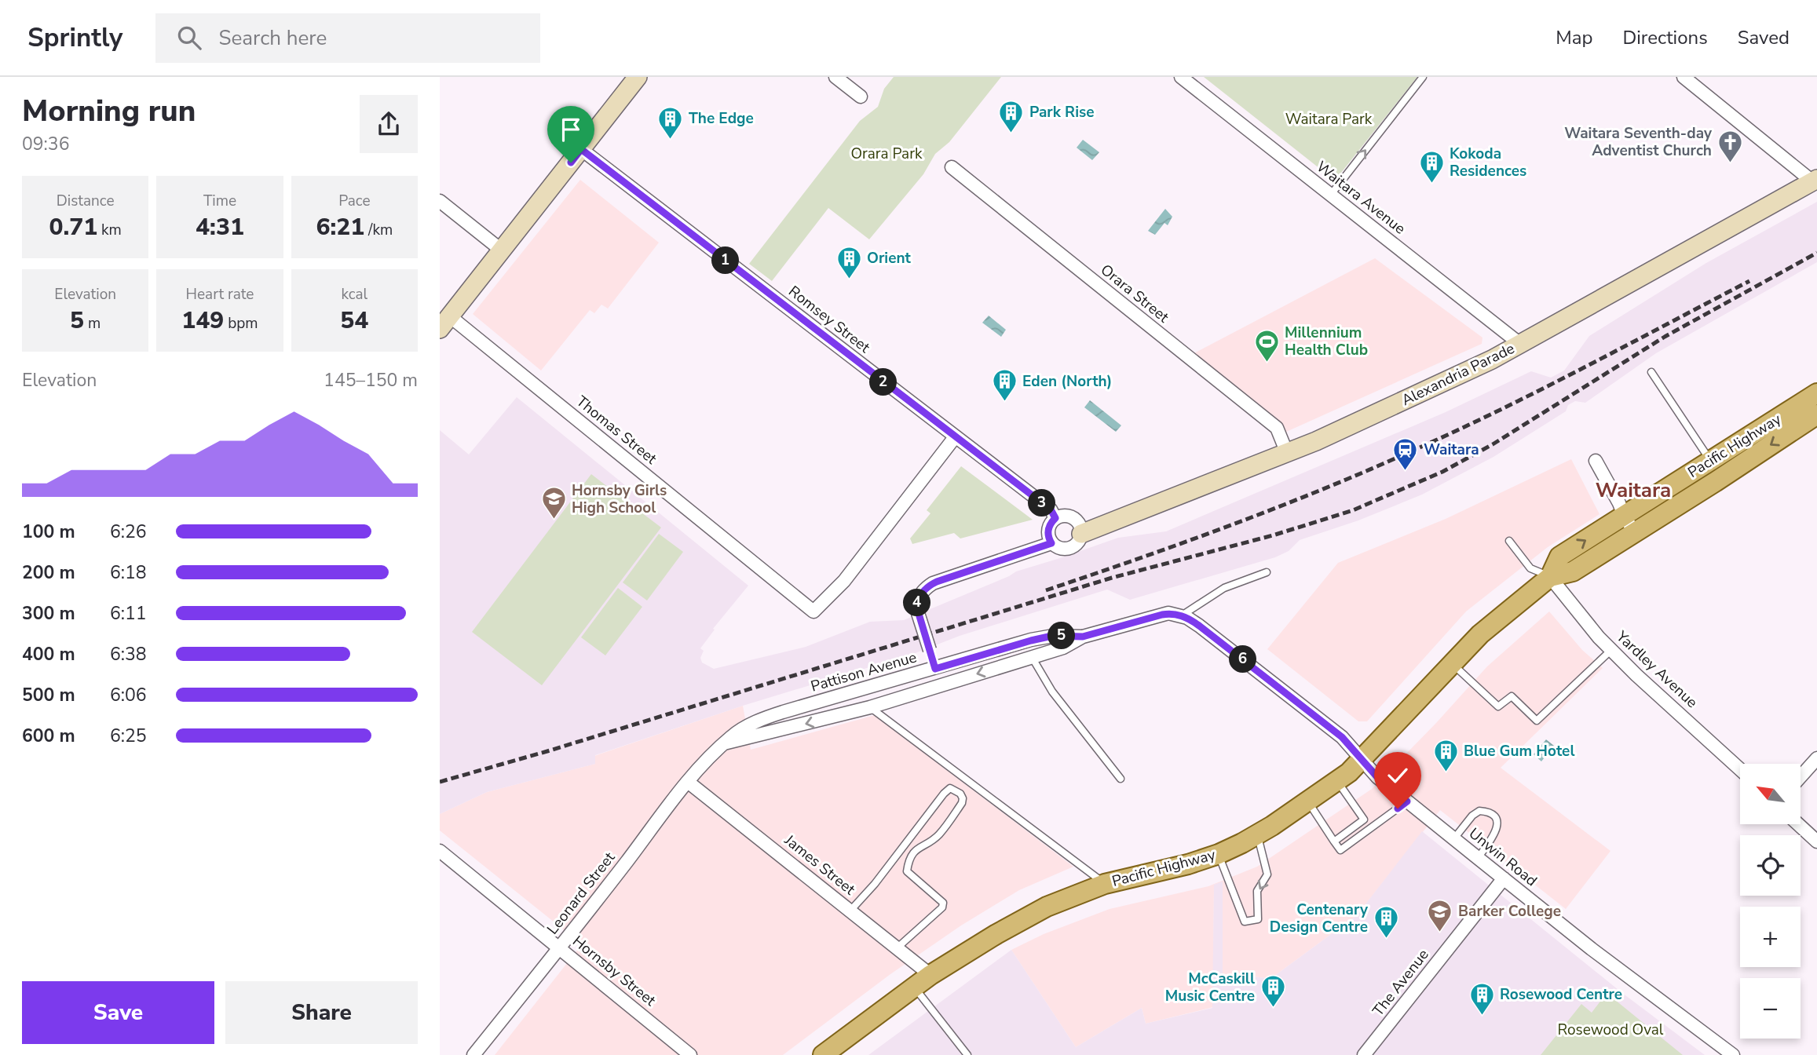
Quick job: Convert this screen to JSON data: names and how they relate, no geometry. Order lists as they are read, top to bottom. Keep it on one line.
{"streets":{"main road":["Pacific Highway"],"street":["Waitara Avenue","Orara Street","Romsey Street","Alexandria Parade","Thomas Street","Yardley Avenue","Pattison Avenue","Unwin Road","James Street","Leonard Street","Hornsby Street","The Avenue"]},"crossings":[["Waitara Avenue","Alexandria Parade"],["Orara Street","Alexandria Parade"],["Romsey Street","Alexandria Parade"],["Romsey Street","Thomas Street"],["Pacific Highway","Yardley Avenue"],["Pacific Highway","Unwin Road"],["Pacific Highway","James Street"],["Pattison Avenue","Leonard Street"],["Unwin Road","The Avenue"],["James Street","Leonard Street"],["Leonard Street","Hornsby Street"]],"districts":["Waitara"],"parks":["Waitara Park","Orara Park","Rosewood Oval"],"places":{"building":["Park Rise","The Edge","Kokoda Residences","Orient","Eden (North)","Blue Gum Hotel","Centenary Design Centre","McCaskill Music Centre","Rosewood Centre"],"church":["Waitara Seventh-day Adventist Church"],"sports":["Millennium Health Club"],"station":["Waitara"],"school or university":["Hornsby Girls High School","Barker College"]},"north":"top left","page":{"header":"Sprintly","search":"Search here","nav":["Map","Directions","Saved"],"heading":["Morning run","09:36"],"stats":[["Distance","0.71 km"],["Time","4:31"],["Pace","6:21 /km"],["Elevation","5 m"],["Heart rate","149 bpm"],["kcal","54"]],"pins":["1","2","3","4","5","6"],"chart":["Elevation","145–150 m"],"list":[{"name":"100 m","note":"6:26"},{"name":"200 m","note":"6:18"},{"name":"300 m","note":"6:11"},{"name":"400 m","note":"6:38"},{"name":"500 m","note":"6:06"},{"name":"600 m","note":"6:25"}],"map_buttons":["+","−"],"buttons":["Save","Share"]}}
